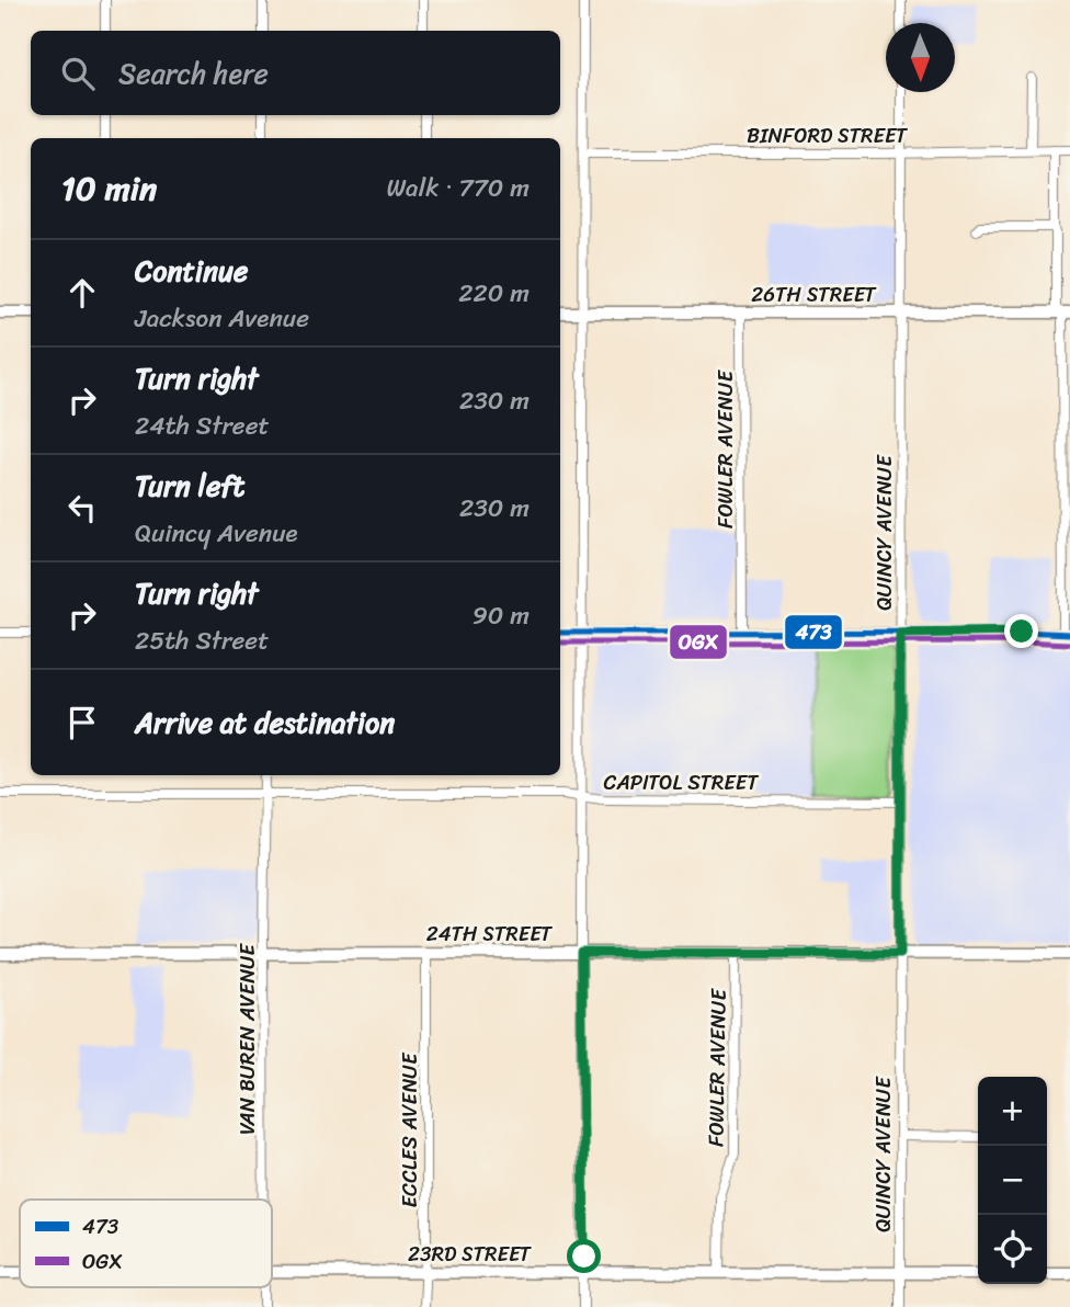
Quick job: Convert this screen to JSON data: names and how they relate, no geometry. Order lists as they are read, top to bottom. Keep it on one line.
{"streets":{"street":["BINFORD STREET","26TH STREET","FOWLER AVENUE","QUINCY AVENUE","CAPITOL STREET","24TH STREET","VAN BUREN AVENUE","ECCLES AVENUE","23RD STREET"]},"crossings":[["BINFORD STREET","QUINCY AVENUE"],["26TH STREET","FOWLER AVENUE"],["26TH STREET","QUINCY AVENUE"],["FOWLER AVENUE","24TH STREET"],["FOWLER AVENUE","23RD STREET"],["QUINCY AVENUE","CAPITOL STREET"],["QUINCY AVENUE","24TH STREET"],["QUINCY AVENUE","23RD STREET"],["CAPITOL STREET","VAN BUREN AVENUE"],["24TH STREET","VAN BUREN AVENUE"],["24TH STREET","ECCLES AVENUE"],["ECCLES AVENUE","23RD STREET"]],"lines":["transit line 473","transit line OGX"],"legend":["473","OGX"],"north":"bottom","page":{"search":"Search here","heading":["10 min","Walk · 770 m"],"list":[["Continue","Jackson Avenue","220 m"],["Turn right","24th Street","230 m"],["Turn left","Quincy Avenue","230 m"],["Turn right","25th Street","90 m"],"Arrive at destination"],"map_buttons":["+","−"]}}
